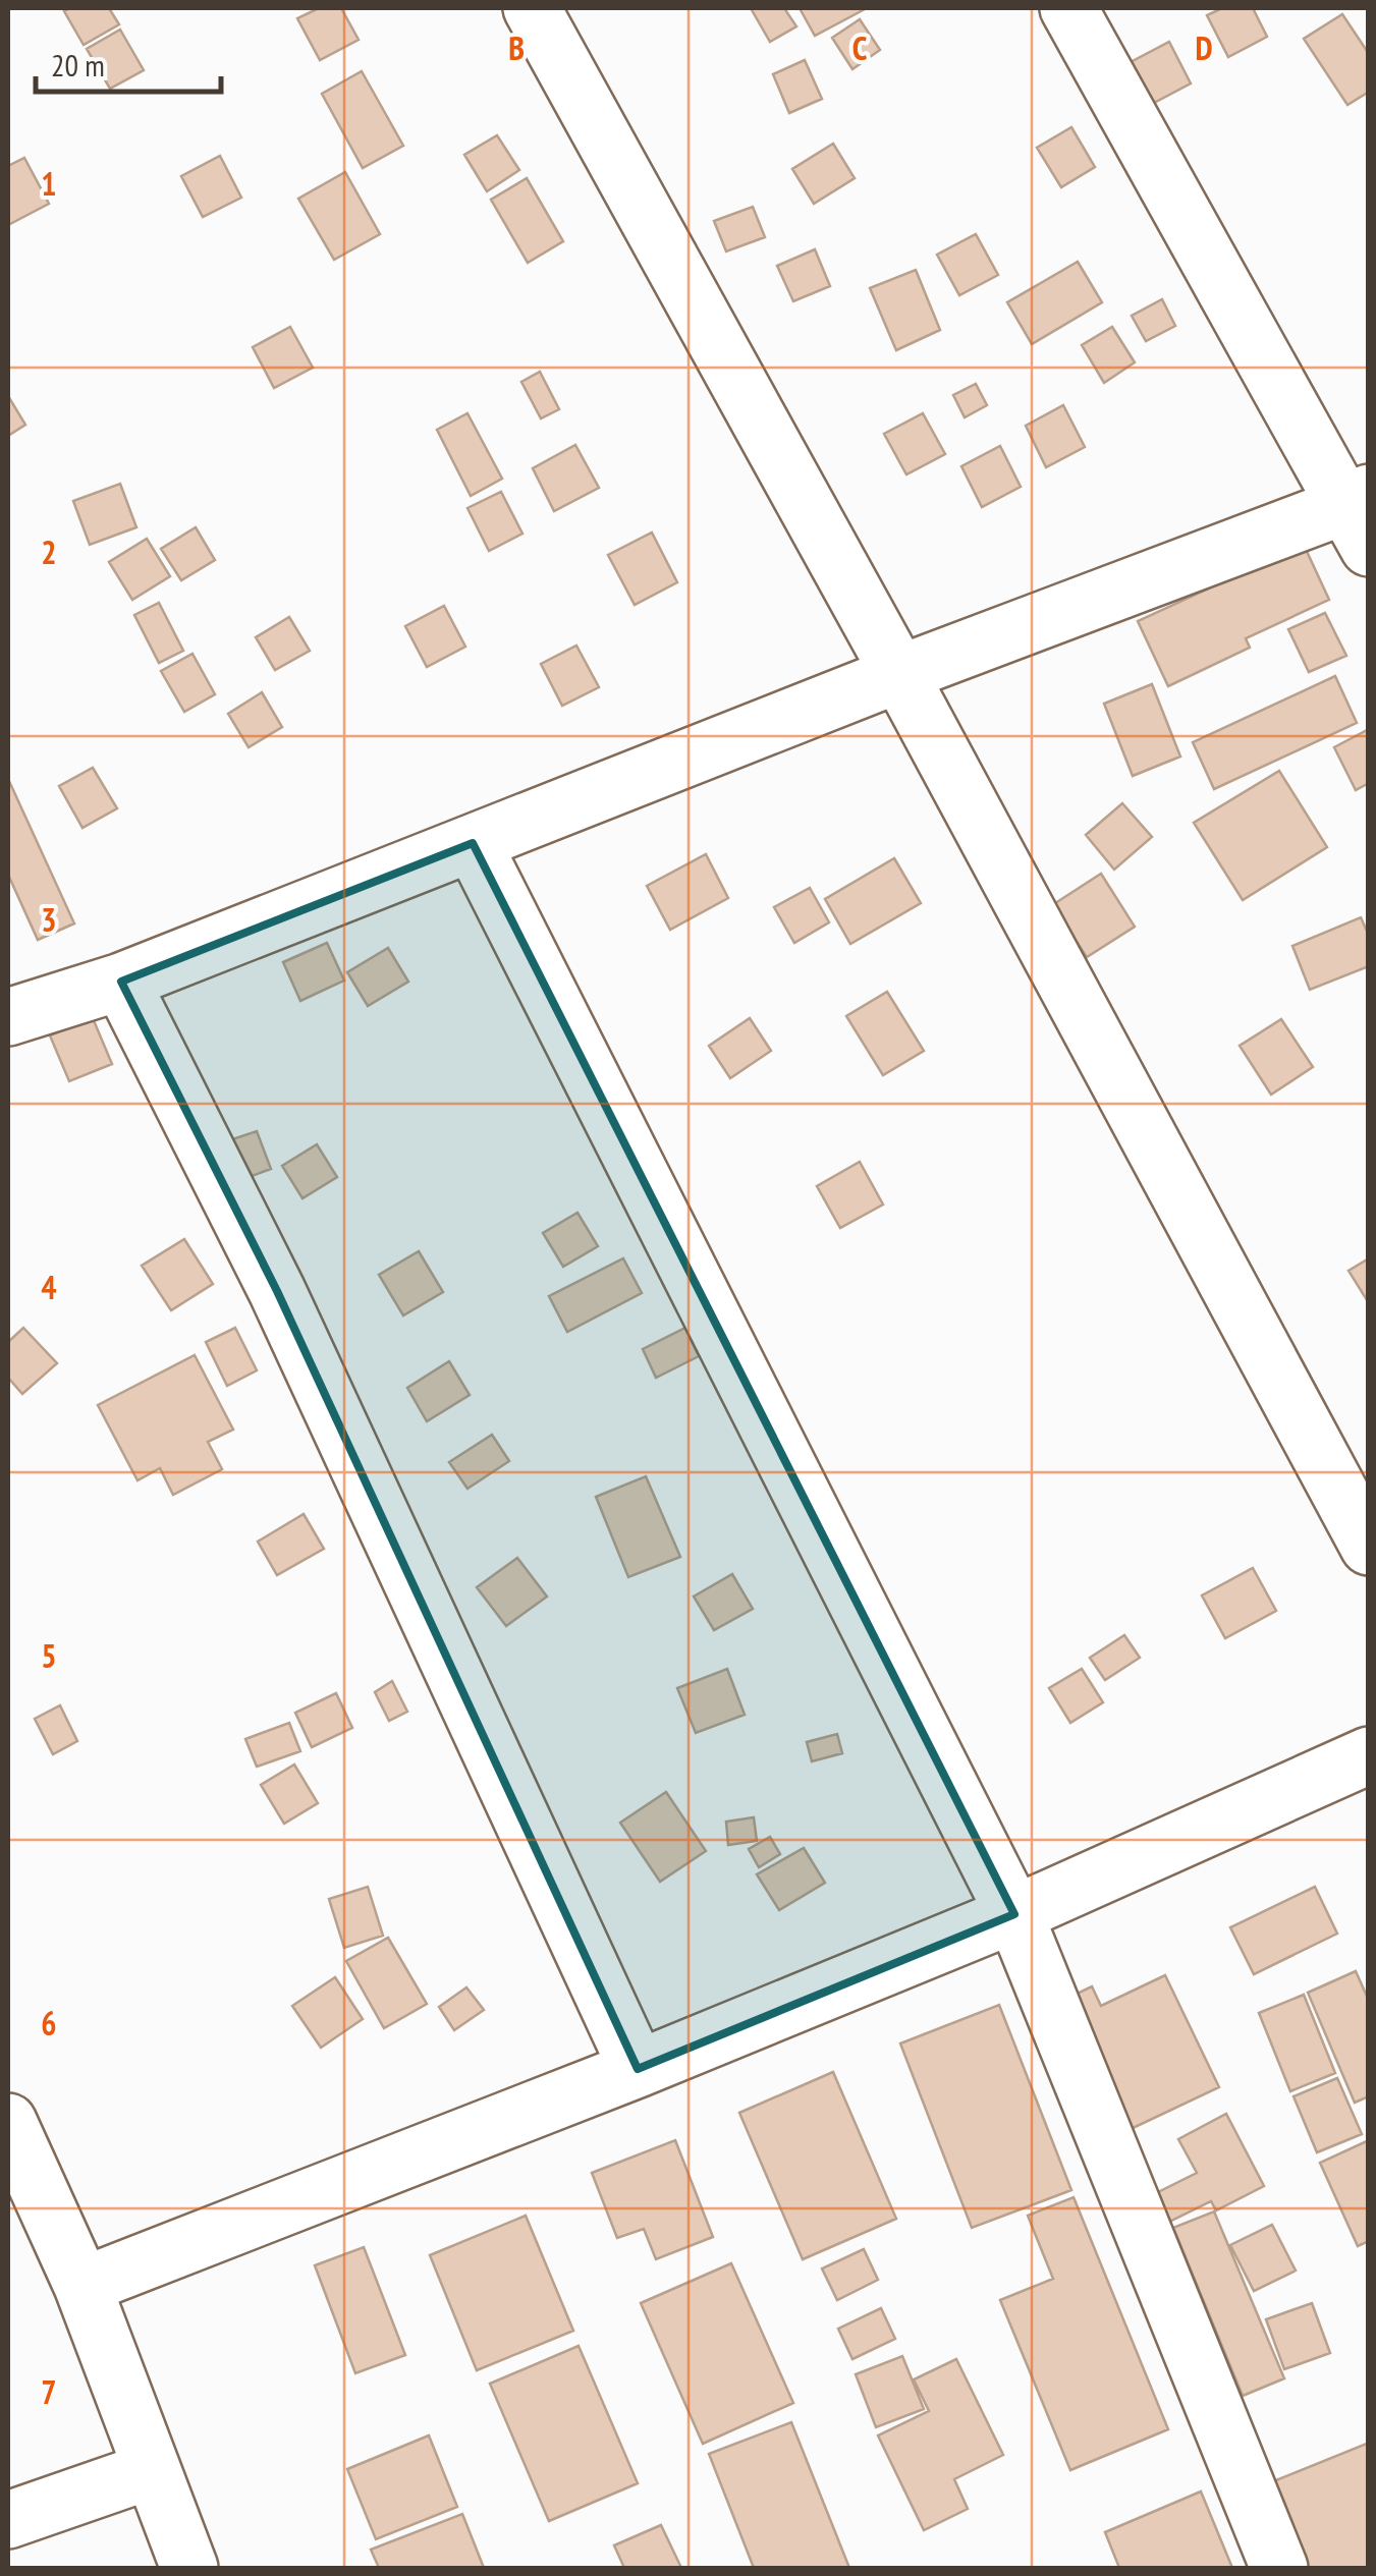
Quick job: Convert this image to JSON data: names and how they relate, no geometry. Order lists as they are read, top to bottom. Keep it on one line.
{"scale_bar":"20 m","grid":{"columns":["B","C","D"],"rows":["1","2","3","4","5","6","7"]}}
